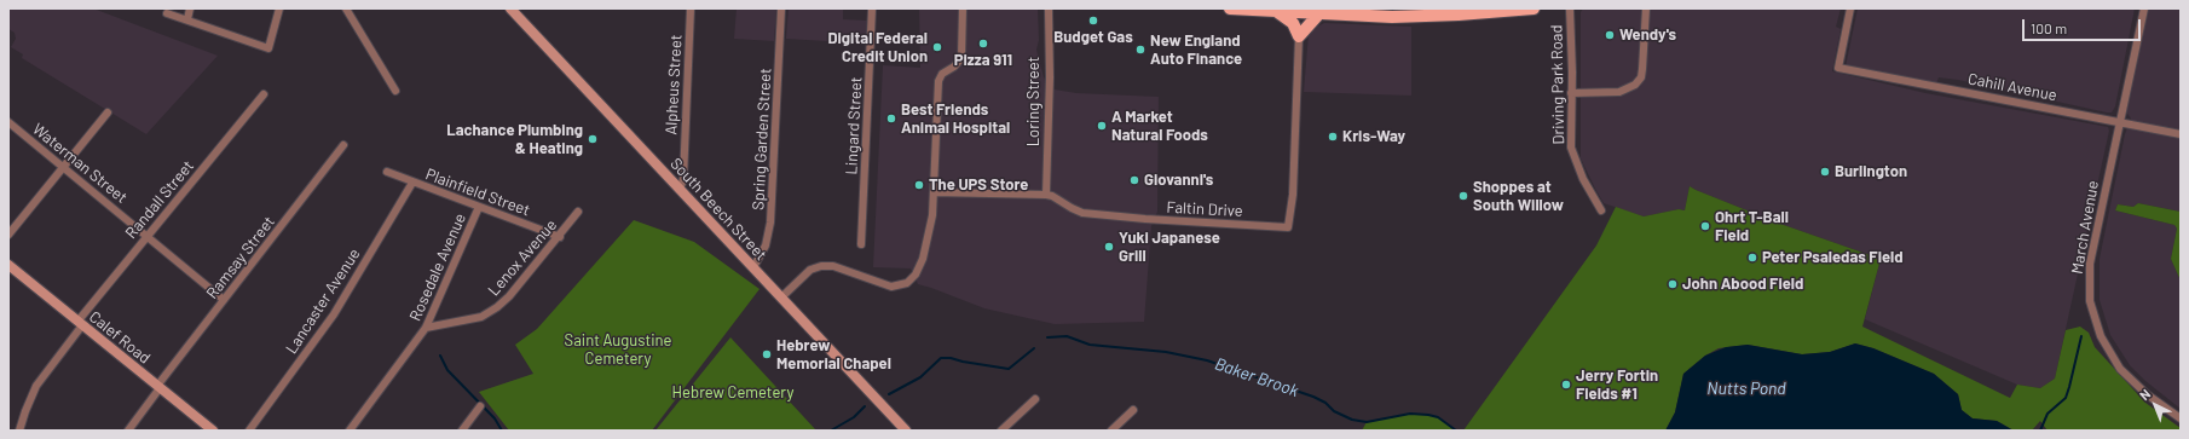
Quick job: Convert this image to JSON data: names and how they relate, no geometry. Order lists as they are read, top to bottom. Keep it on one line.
{"streets":{"street":["Alpheus Street","Driving Park Road","Cahill Avenue","Loring Street","Lingard Street","Spring Garden Street","Waterman Street","Plainfield Street","Randall Street","South Beech Street","Faltin Drive","March Avenue","Ramsay Street","Lenox Avenue","Rosedale Avenue","Lancaster Avenue","Calef Road"]},"crossings":[["Alpheus Street","South Beech Street"],["Cahill Avenue","March Avenue"],["Loring Street","Faltin Drive"],["Spring Garden Street","South Beech Street"],["Waterman Street","Randall Street"],["Waterman Street","Ramsay Street"],["Plainfield Street","Lenox Avenue"],["Plainfield Street","Rosedale Avenue"],["Plainfield Street","Lancaster Avenue"],["Randall Street","Calef Road"],["Ramsay Street","Calef Road"],["Lenox Avenue","Rosedale Avenue"]],"water":["Baker Brook","Nutts Pond"],"parks":["Saint Augustine Cemetery","Hebrew Cemetery"],"places":["Budget Gas","Wendy's","Pizza 911","Digital Federal Credit Union","New England Auto Finance","Best Friends Animal Hospital","A Market Natural Foods","Kris-Way","Lachance Plumbing & Heating","Burlington","Giovanni's","The UPS Store","Shoppes at South Willow","Ohrt T-Ball Field","Yuki Japanese Grill","Peter Psaledas Field","John Abood Field","Hebrew Memorial Chapel","Jerry Fortin Fields #1"],"scale_bar":"100 m","north":"top left"}
